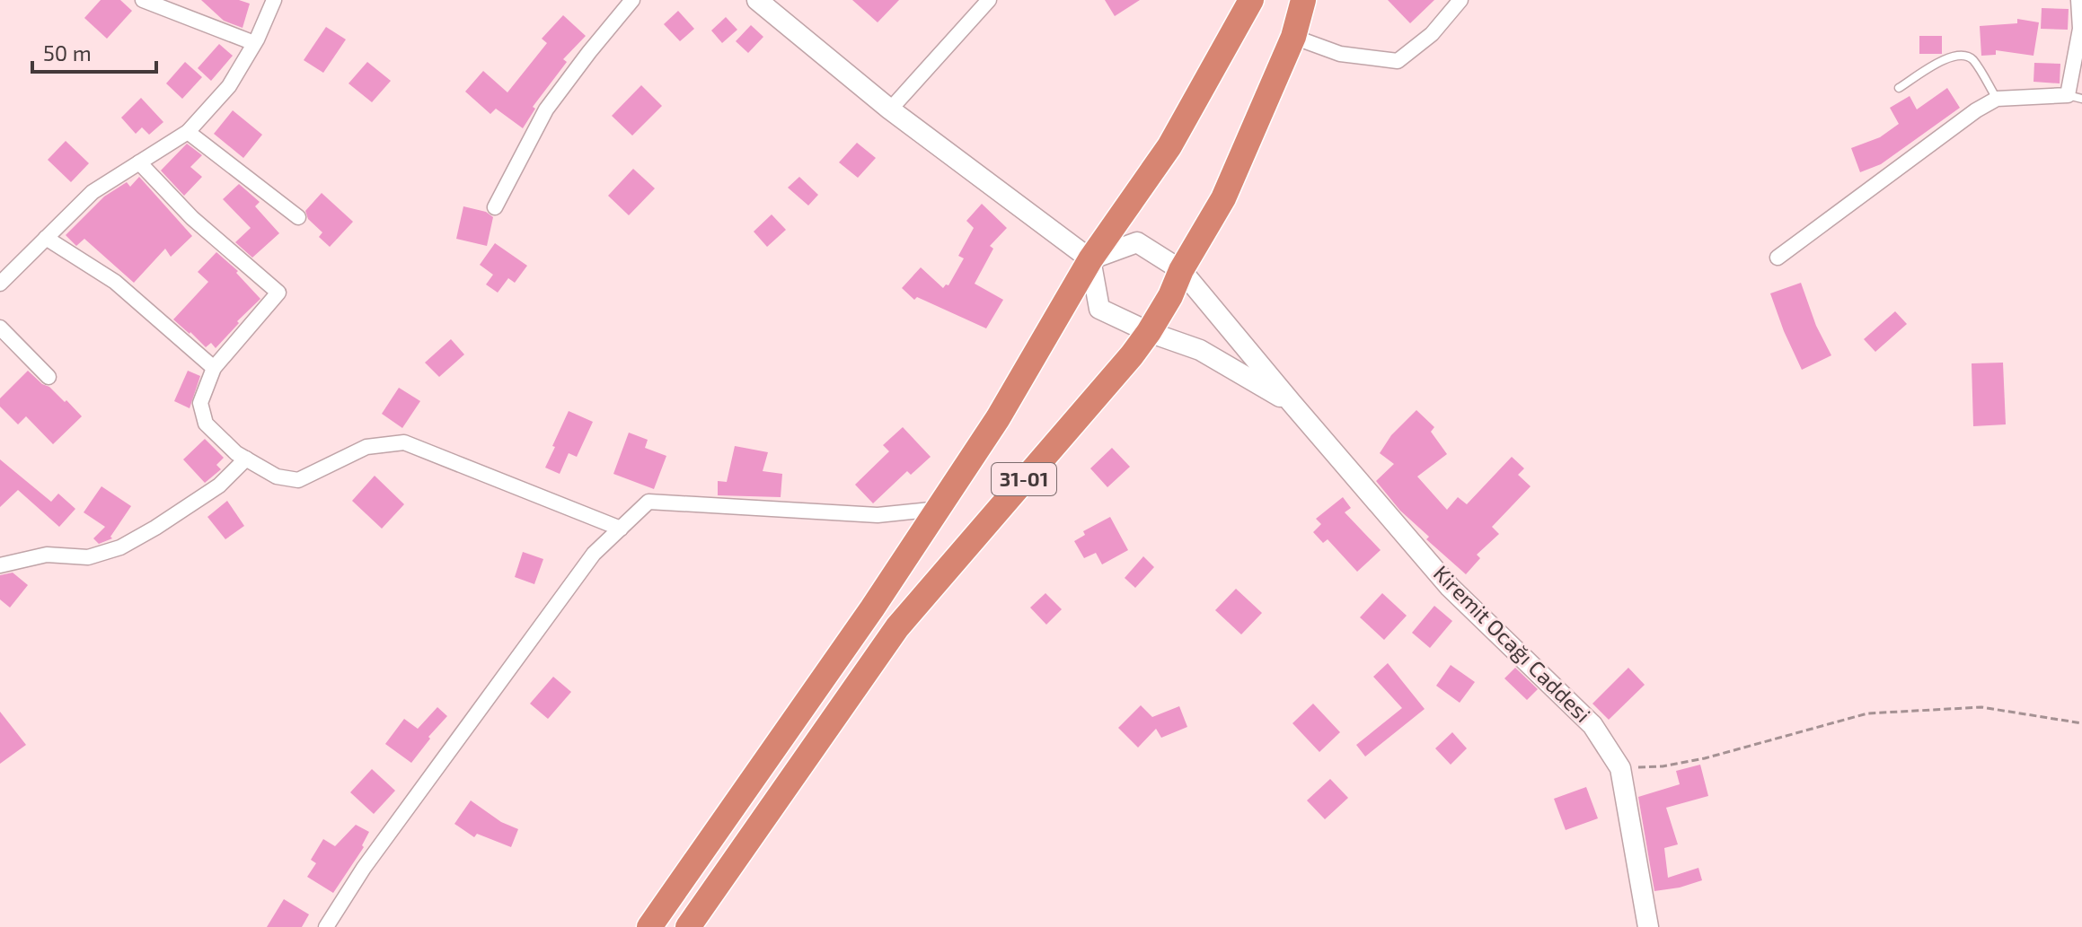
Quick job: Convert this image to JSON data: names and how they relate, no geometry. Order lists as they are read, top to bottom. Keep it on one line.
{"streets":{"highway":["31-01"],"street":["Kiremit Ocağı Caddesi"]},"crossings":[["31-01","Kiremit Ocağı Caddesi"]],"scale_bar":"50 m"}
